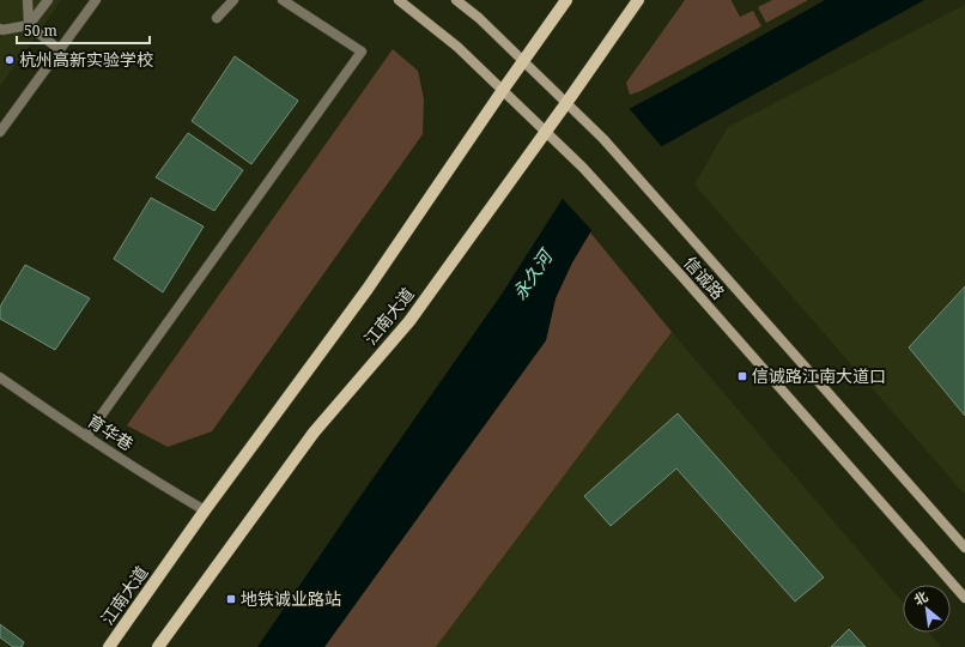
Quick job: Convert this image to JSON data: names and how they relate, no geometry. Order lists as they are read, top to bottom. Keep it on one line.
{"streets":{"main road":["信诚路","江南大道"],"street":["育华巷"]},"crossings":[["信诚路","江南大道"],["江南大道","育华巷"]],"water":["永久河"],"places":{"other":["杭州高新实验学校"],"transit":["信诚路江南大道口","地铁诚业路站"]},"scale_bar":"50 m","north":"top left"}
